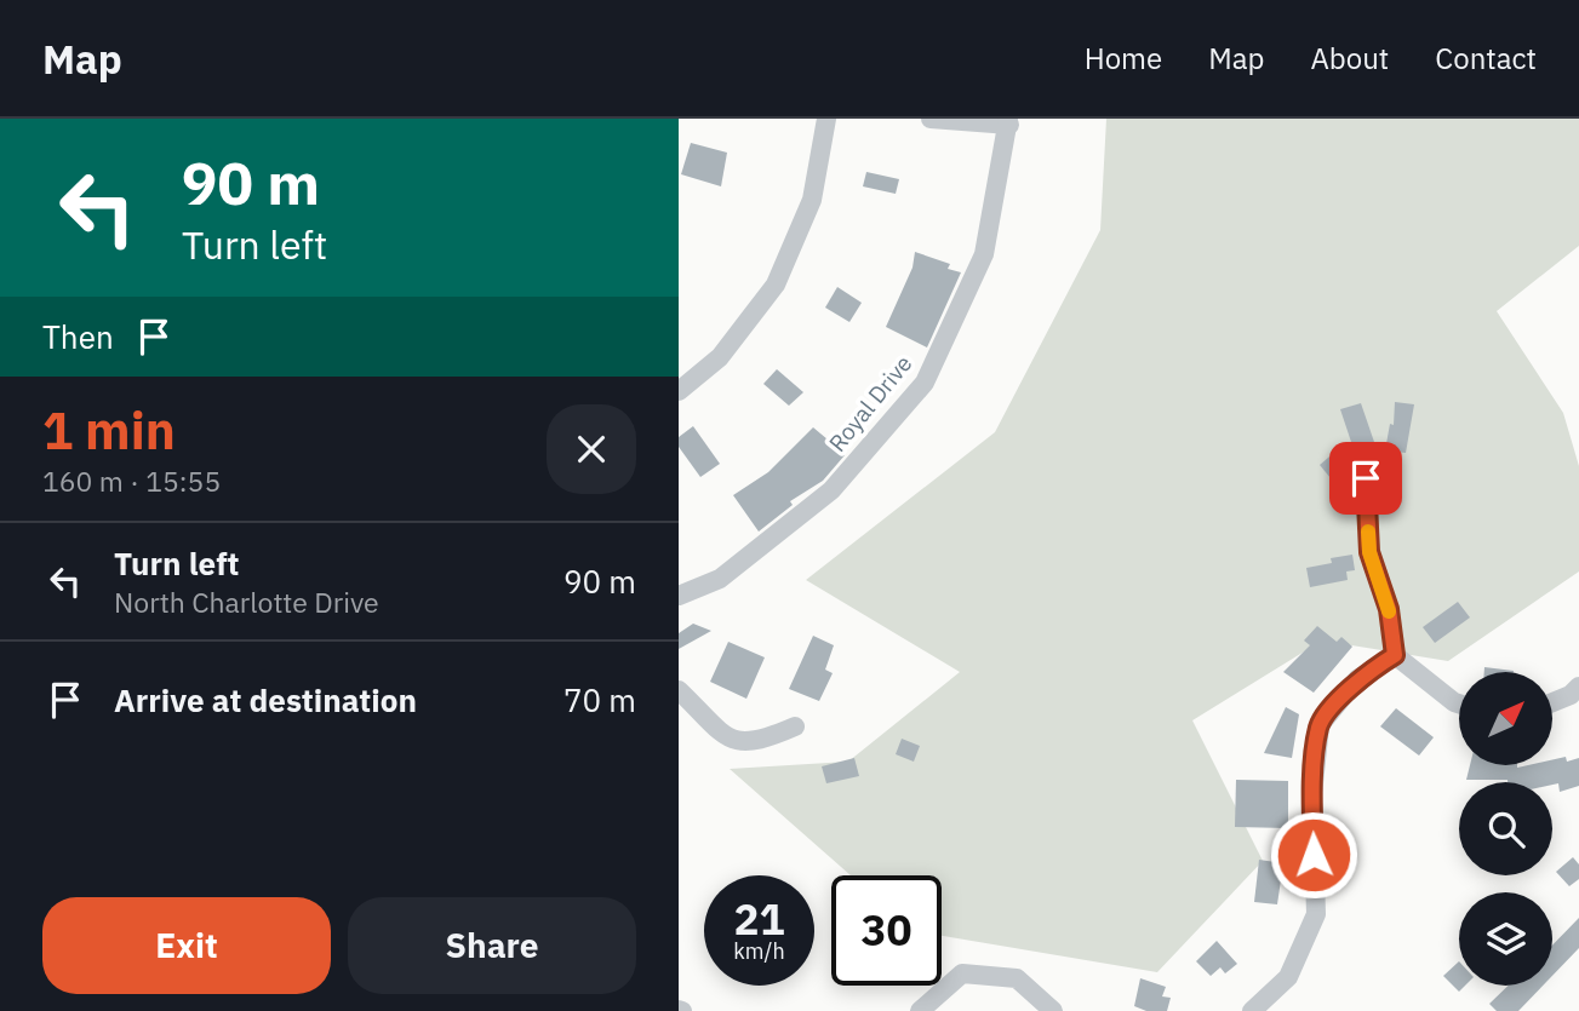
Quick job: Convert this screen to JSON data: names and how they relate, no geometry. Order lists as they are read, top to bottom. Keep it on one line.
{"streets":{"street":["Royal Drive"]},"north":"top right","page":{"header":"Map","nav":["Home","Map","About","Contact"],"turn":["90 m","Turn left"],"then":"Then","heading":["1 min","160 m · 15:55"],"list":[{"name":"Turn left","note":"North Charlotte Drive","value":"90 m"},{"name":"Arrive at destination","value":"70 m"}],"speed":"21 km/h","limit":"30","buttons":["Exit","Share"]}}
